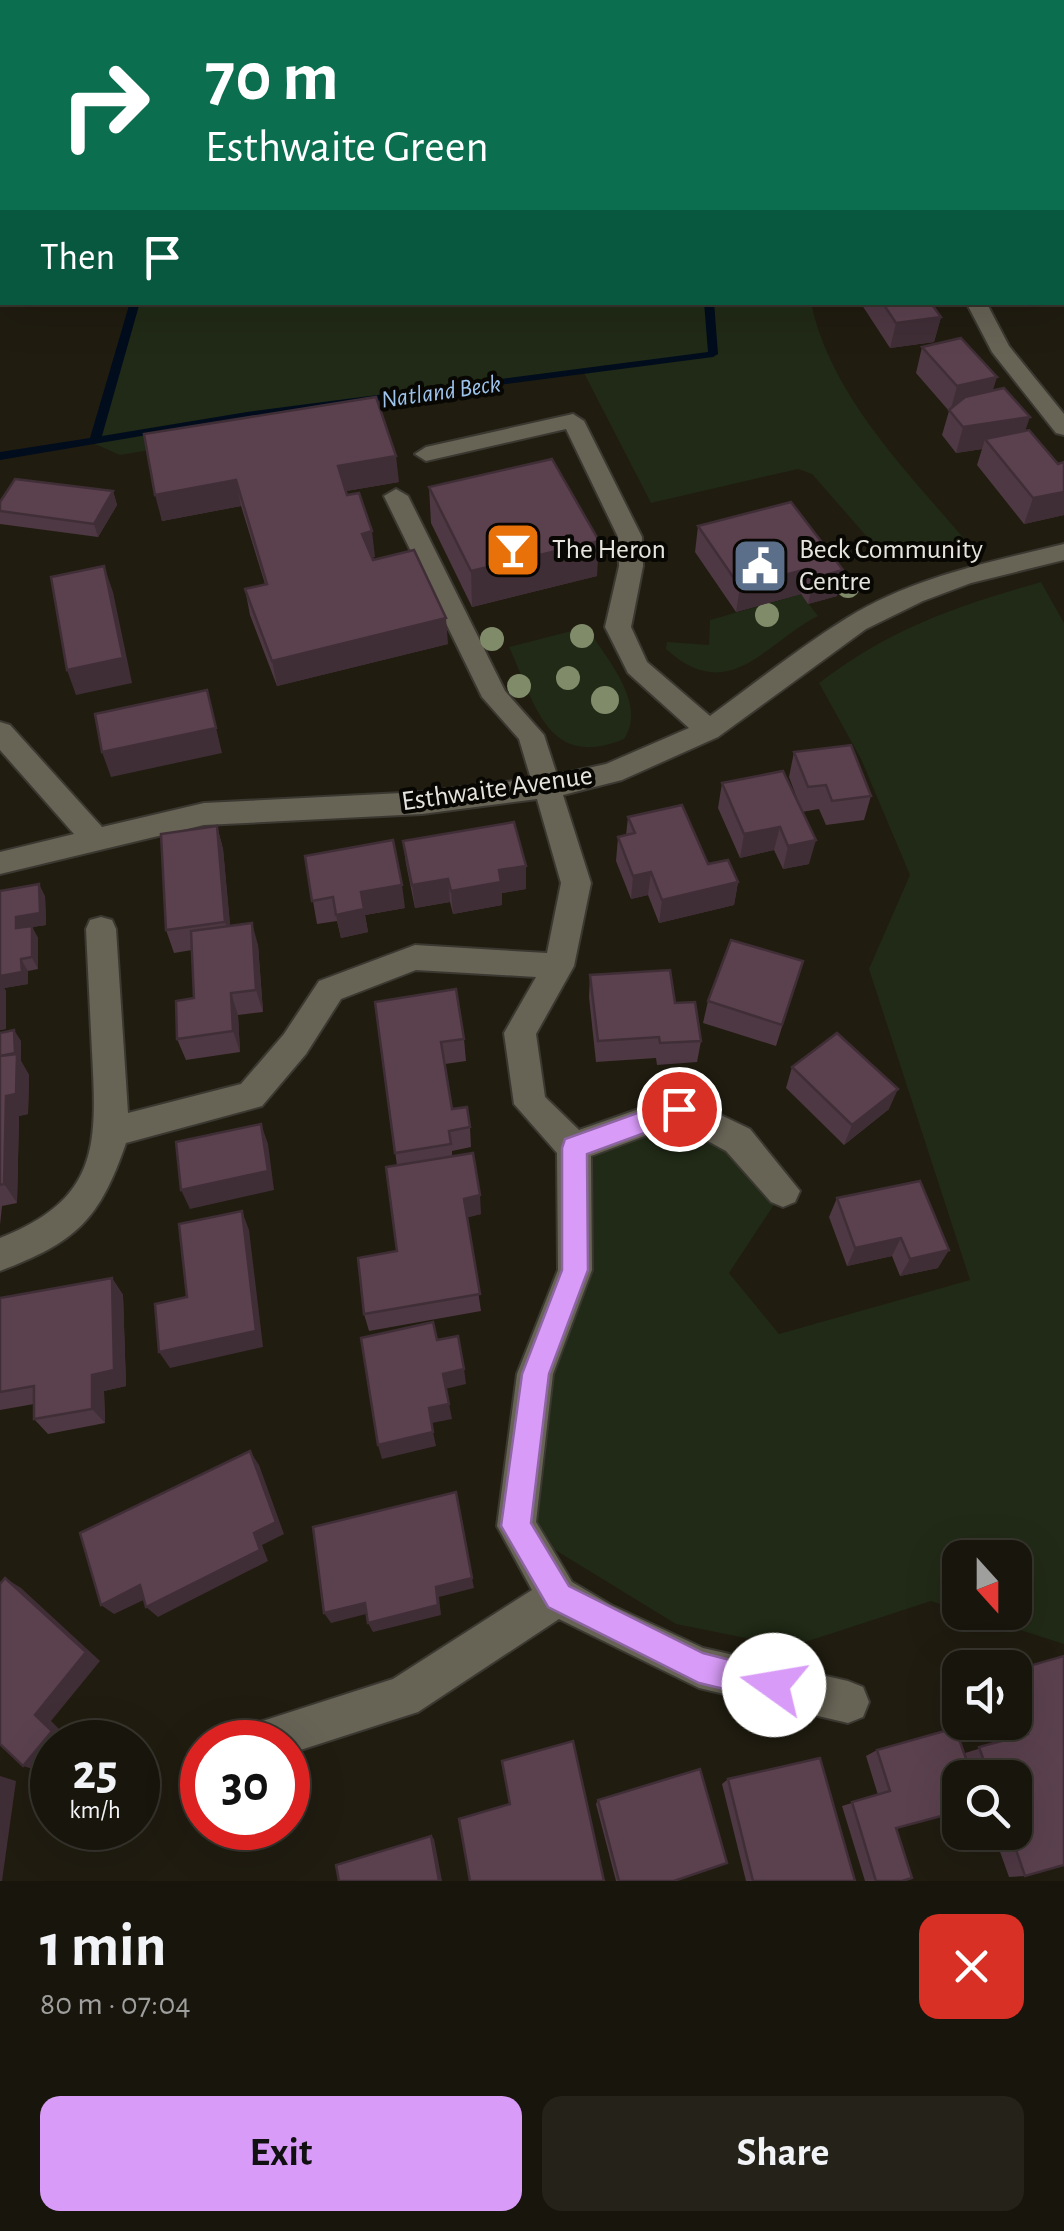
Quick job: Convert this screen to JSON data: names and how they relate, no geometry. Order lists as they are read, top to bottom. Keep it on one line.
{"streets":{"street":["Esthwaite Avenue"]},"water":["Natland Beck"],"places":{"bar":["The Heron"],"public building":["Beck Community Centre"]},"north":"bottom","page":{"turn":["70 m","Esthwaite Green"],"then":"Then","speed":"25 km/h","limit":"30","heading":["1 min","80 m · 07:04"],"buttons":["Exit","Share"]}}
